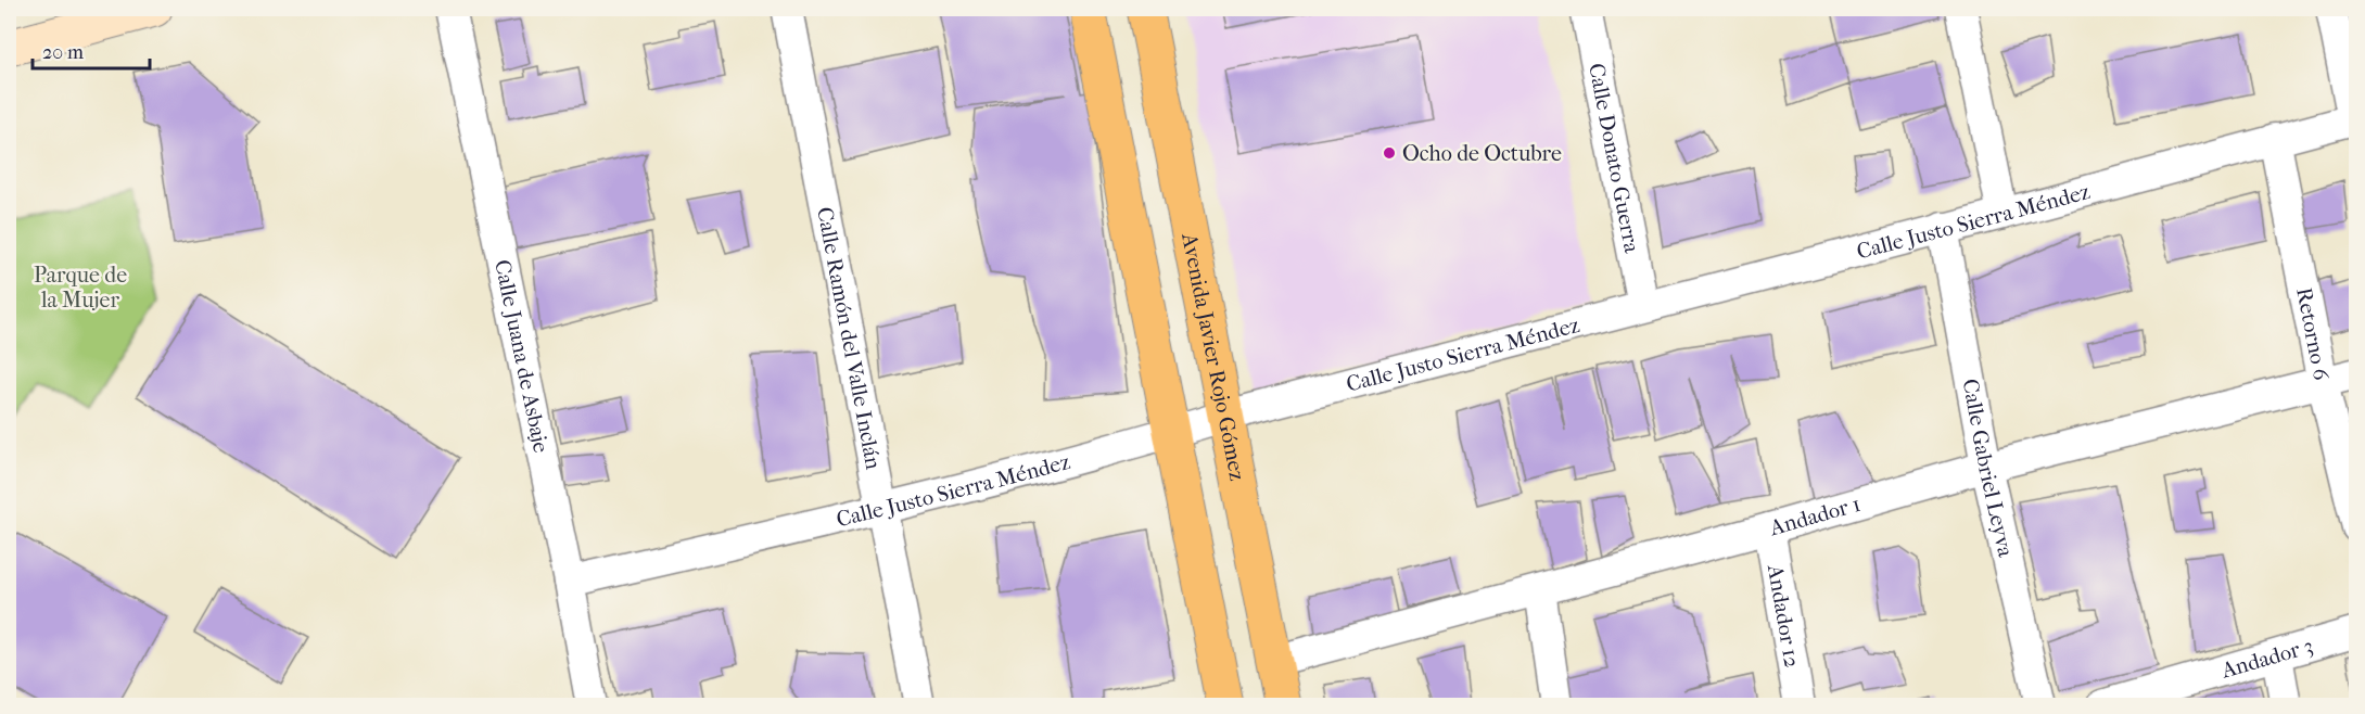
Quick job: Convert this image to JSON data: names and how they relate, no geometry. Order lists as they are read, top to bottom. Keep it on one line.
{"streets":{"main road":["Avenida Javier Rojo Gómez"],"street":["Calle Donato Guerra","Calle Justo Sierra Méndez","Retorno 6","Calle Ramón del Valle Inclán","Calle Juana de Asbaje","Calle Gabriel Leyva","Andador 1","Andador 12","Andador 3"]},"crossings":[["Calle Donato Guerra","Calle Justo Sierra Méndez"],["Calle Justo Sierra Méndez","Retorno 6"],["Calle Justo Sierra Méndez","Calle Ramón del Valle Inclán"],["Calle Justo Sierra Méndez","Calle Juana de Asbaje"],["Calle Justo Sierra Méndez","Avenida Javier Rojo Gómez"],["Calle Justo Sierra Méndez","Calle Gabriel Leyva"],["Retorno 6","Andador 1"],["Avenida Javier Rojo Gómez","Andador 1"],["Calle Gabriel Leyva","Andador 1"],["Andador 1","Andador 12"]],"parks":["Parque de la Mujer"],"places":["Ocho de Octubre"],"scale_bar":"20 m"}
